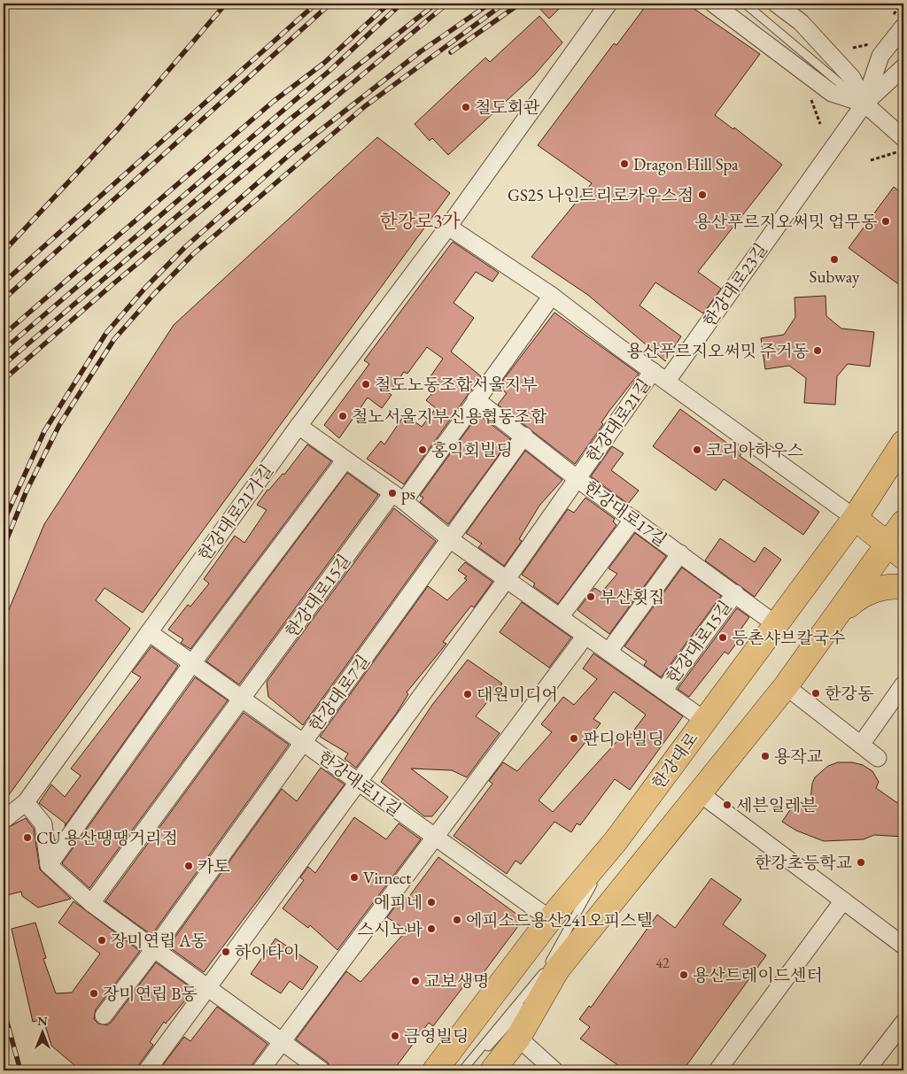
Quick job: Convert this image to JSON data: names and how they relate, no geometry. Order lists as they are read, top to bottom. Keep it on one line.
{"streets":{"main road":["한강대로"],"street":["한강대로23길","한강대로21길","한강대로21가길","한강대로17길","한강대로15길","한강대로7길","한강대로11길"]},"crossings":[["한강대로23길","한강대로21길"],["한강대로21길","한강대로21가길"],["한강대로21길","한강대로17길"],["한강대로21길","한강대로15길"],["한강대로21길","한강대로"],["한강대로21가길","한강대로15길"],["한강대로21가길","한강대로11길"],["한강대로17길","한강대로15길"],["한강대로17길","한강대로7길"],["한강대로17길","한강대로"],["한강대로15길","한강대로7길"],["한강대로15길","한강대로"],["한강대로15길","한강대로11길"],["한강대로7길","한강대로11길"],["한강대로","한강대로11길"]],"districts":["한강로3가"],"places":["철도회관","Dragon Hill Spa","GS25 나인트리로카우스점","용산푸르지오써밋 업무동","Subway","용산푸르지오써밋 주거동","철도노동조합서울지부","철노서울지부신용협동조합","홍익회빌딩","코리아하우스","ps","부산횟집","등촌샤브칼국수","한강동","대원미디어","판디아빌딩","용작교","세븐일레븐","CU 용산땡땡거리점","한강초등학교","카토","Virnect","에피네","에피소드용산241오피스텔","스시노바","장미연립 A동","하이타이","용산트레이드센터","교보생명","장미연립 B동","금영빌딩"],"house_numbers":["42"],"north":"top"}
